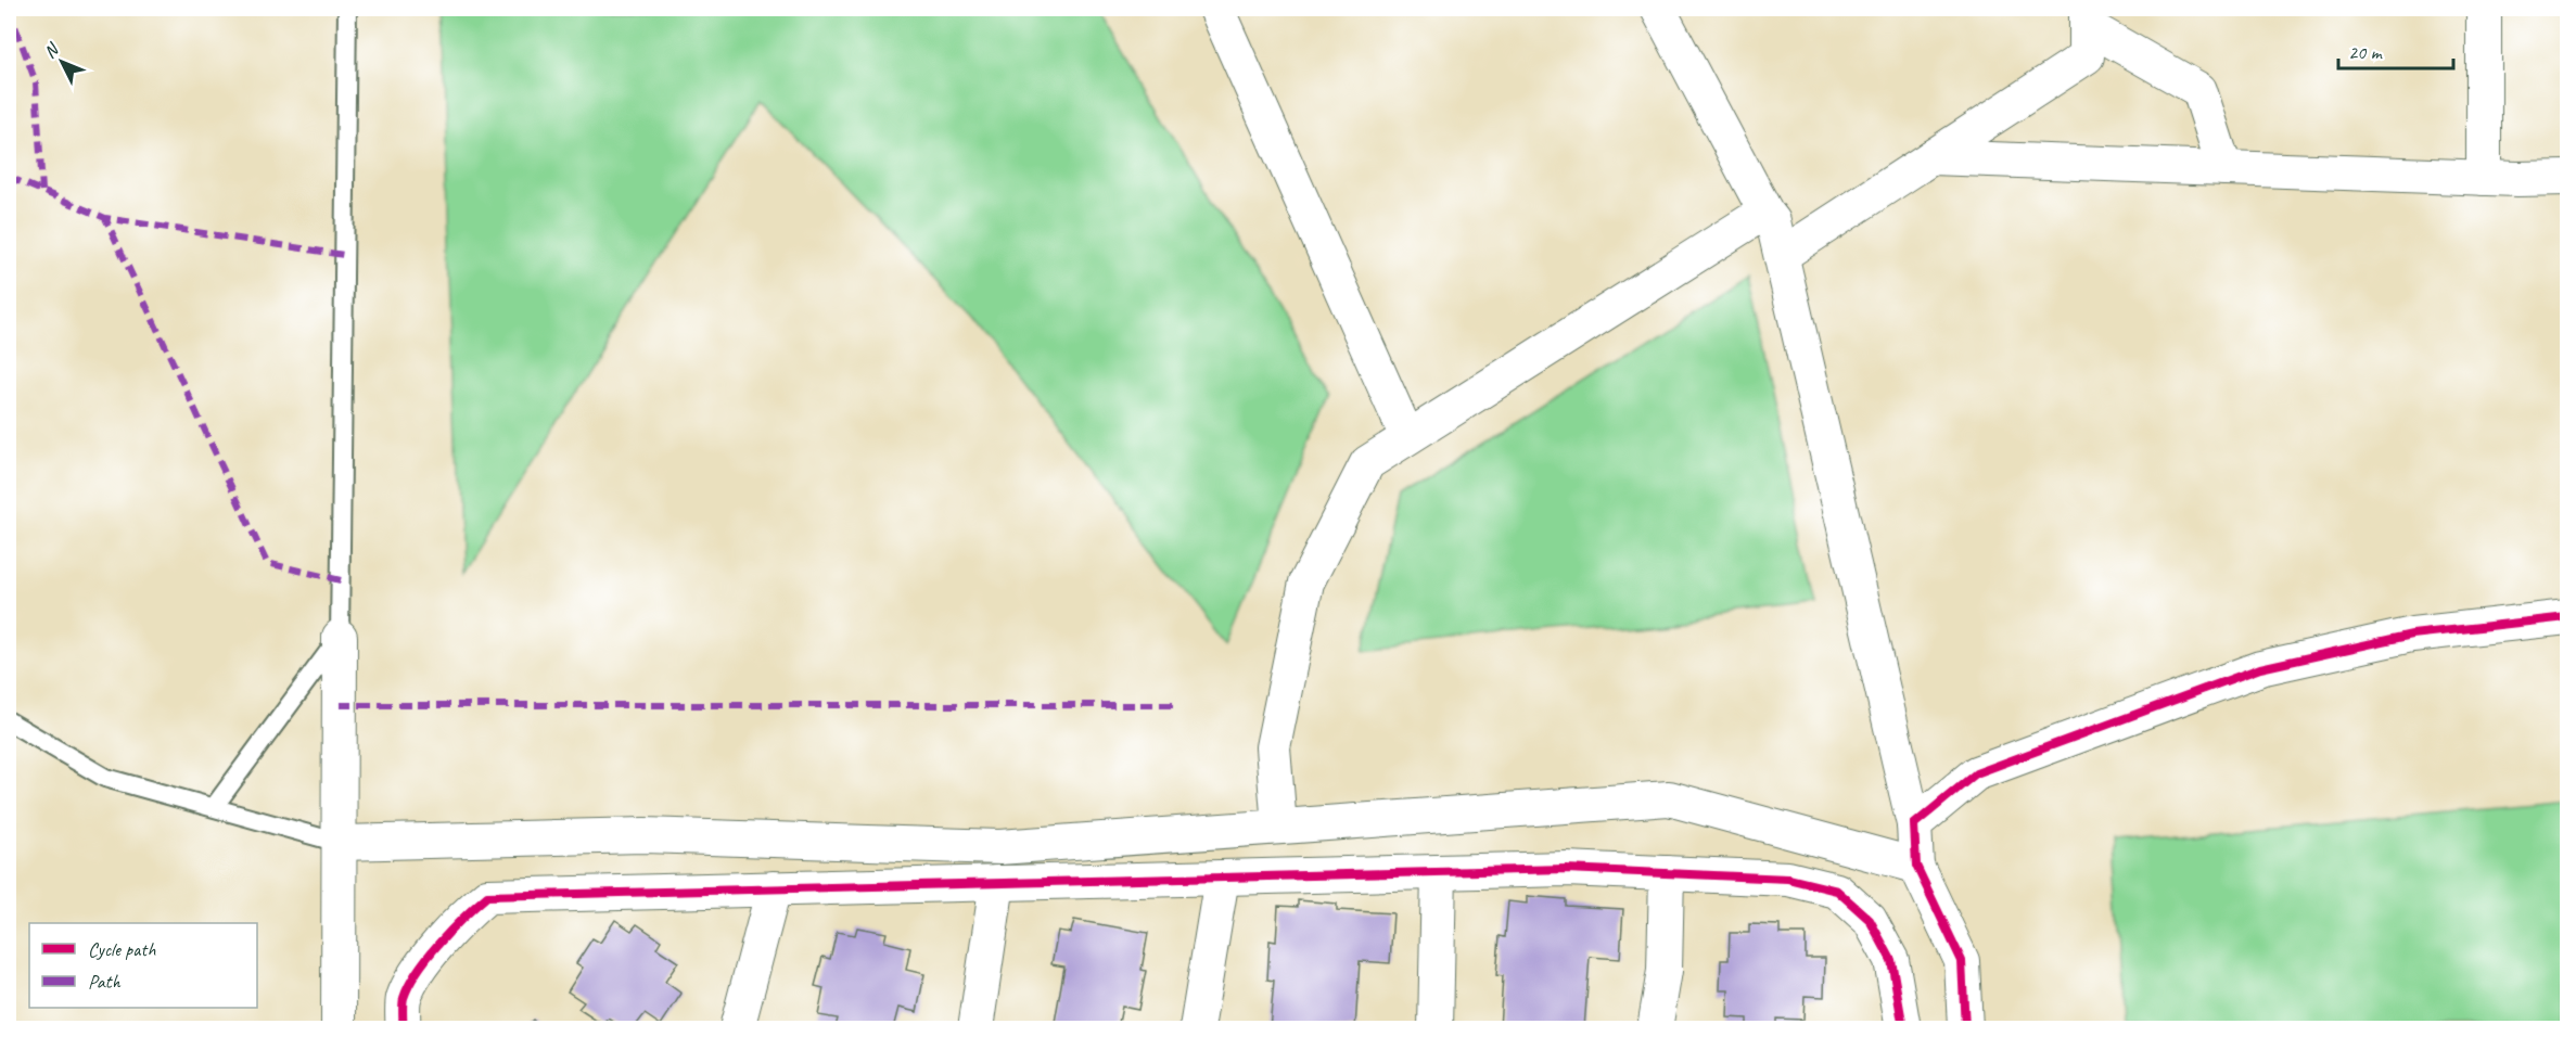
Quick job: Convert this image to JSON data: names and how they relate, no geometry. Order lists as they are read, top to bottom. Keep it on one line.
{"legend":["Cycle path","Path"],"scale_bar":"20 m","north":"top left"}
